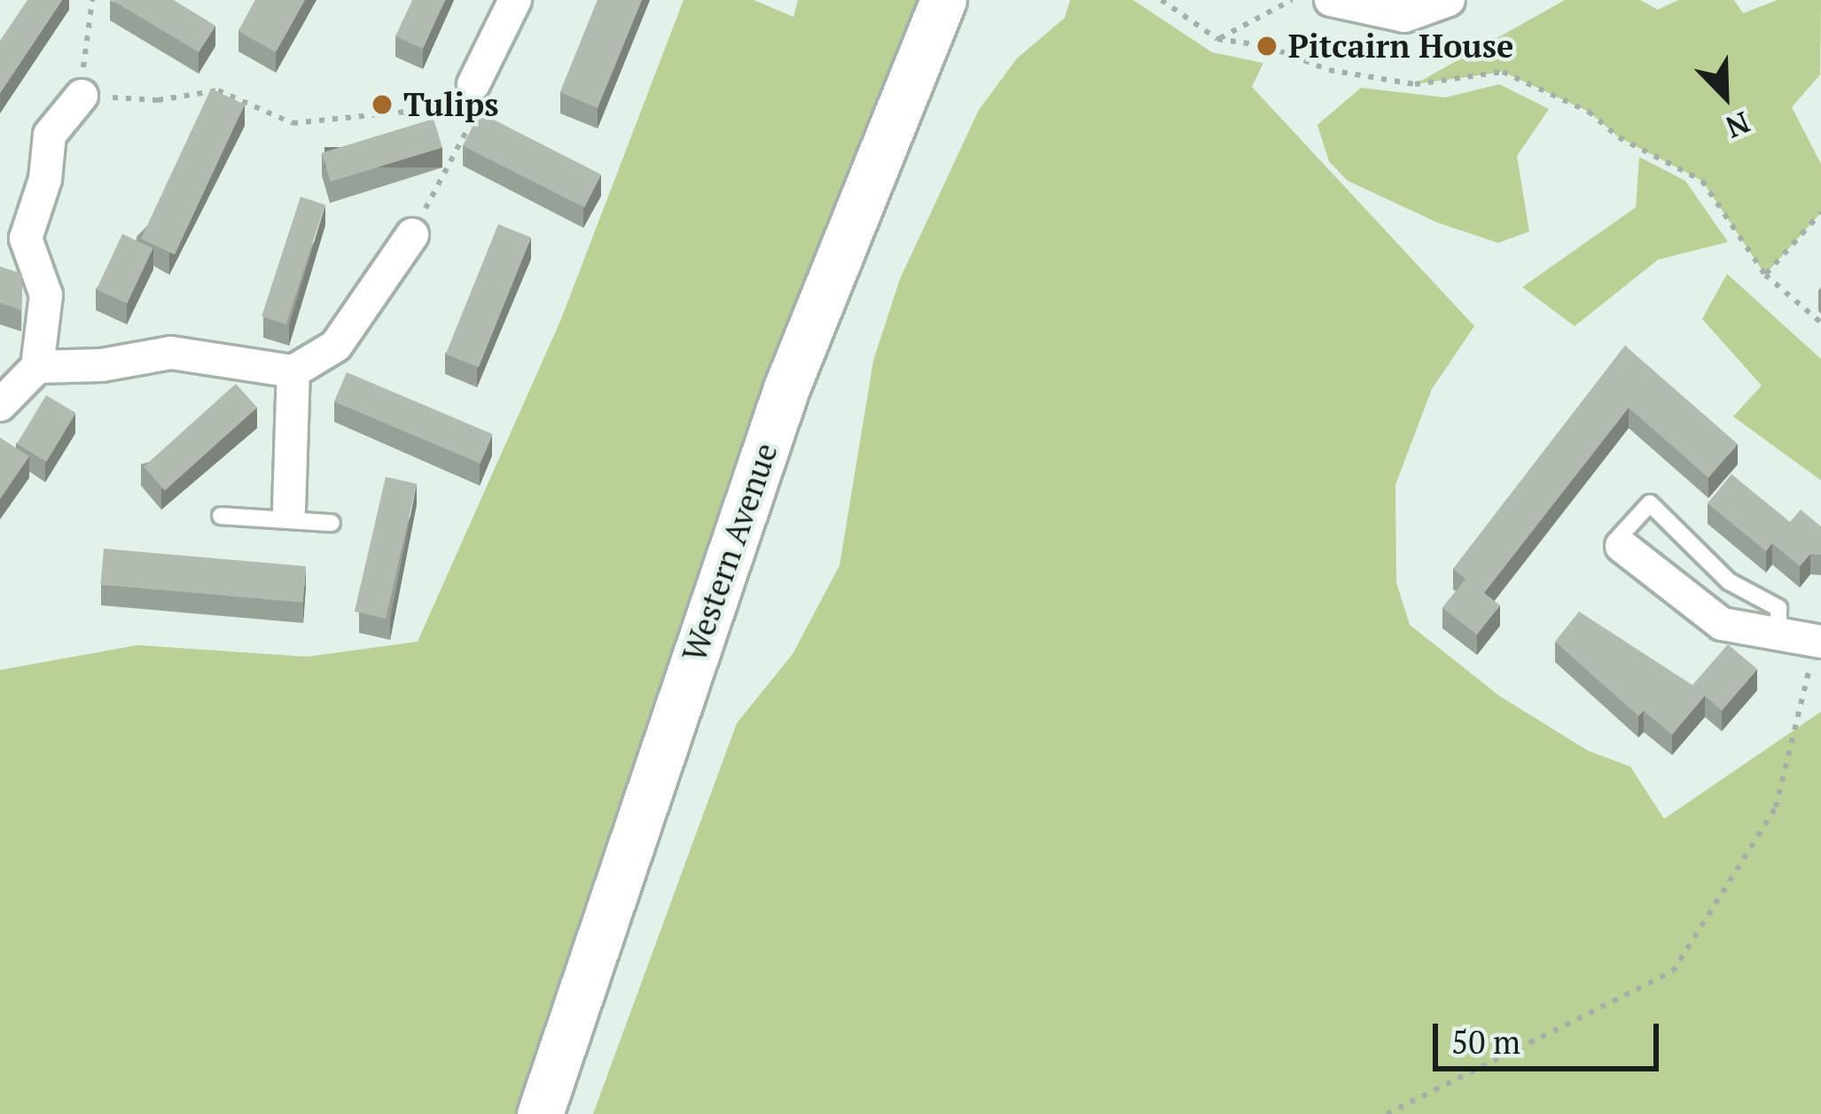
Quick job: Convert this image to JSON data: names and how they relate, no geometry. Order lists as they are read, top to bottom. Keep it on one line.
{"streets":{"main road":["Western Avenue"]},"places":["Pitcairn House","Tulips"],"scale_bar":"50 m","north":"bottom right"}
